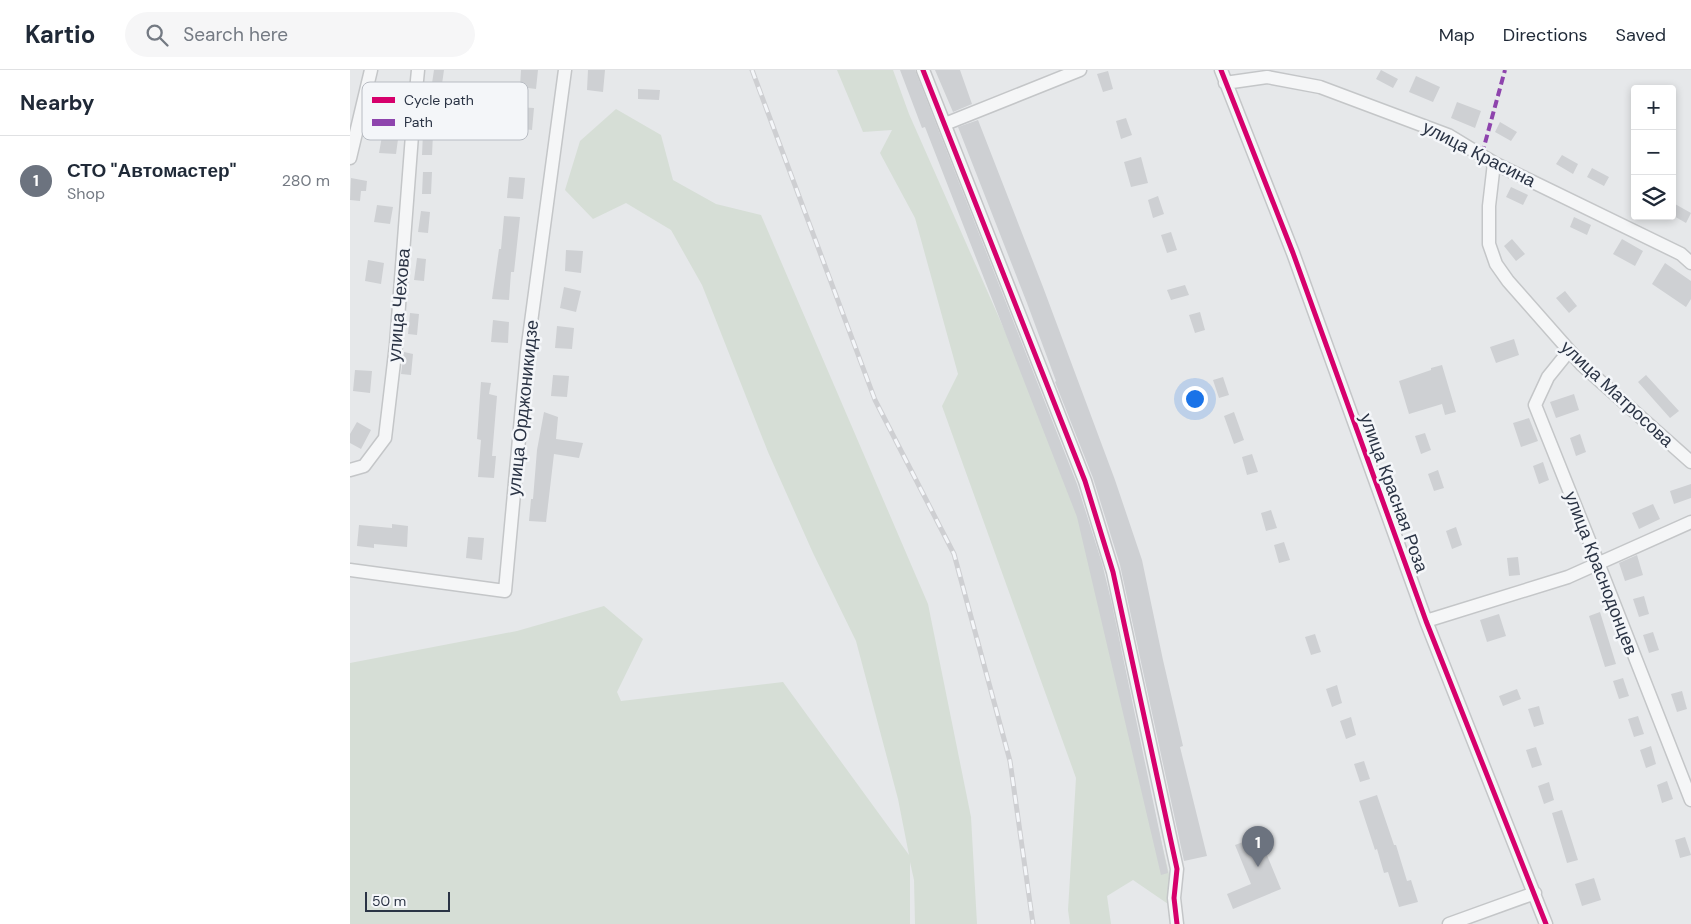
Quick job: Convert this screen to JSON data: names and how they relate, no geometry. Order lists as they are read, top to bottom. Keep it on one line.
{"streets":{"street":["улица Красина","улица Чехова","улица Матросова","улица Орджоникидзе","улица Красная Роза","улица Краснодонцев"]},"crossings":[["улица Красина","улица Матросова"],["улица Красина","улица Красная Роза"],["улица Матросова","улица Краснодонцев"]],"legend":["Cycle path","Path"],"scale_bar":"50 m","page":{"header":"Kartio","search":"Search here","nav":["Map","Directions","Saved"],"heading":"Nearby","map_buttons":["+","−"],"list":[{"mark":"1","name":"СТО \"Автомастер\"","note":"Shop","value":"280 m"}],"pins":"1","scale":"50 m"}}
